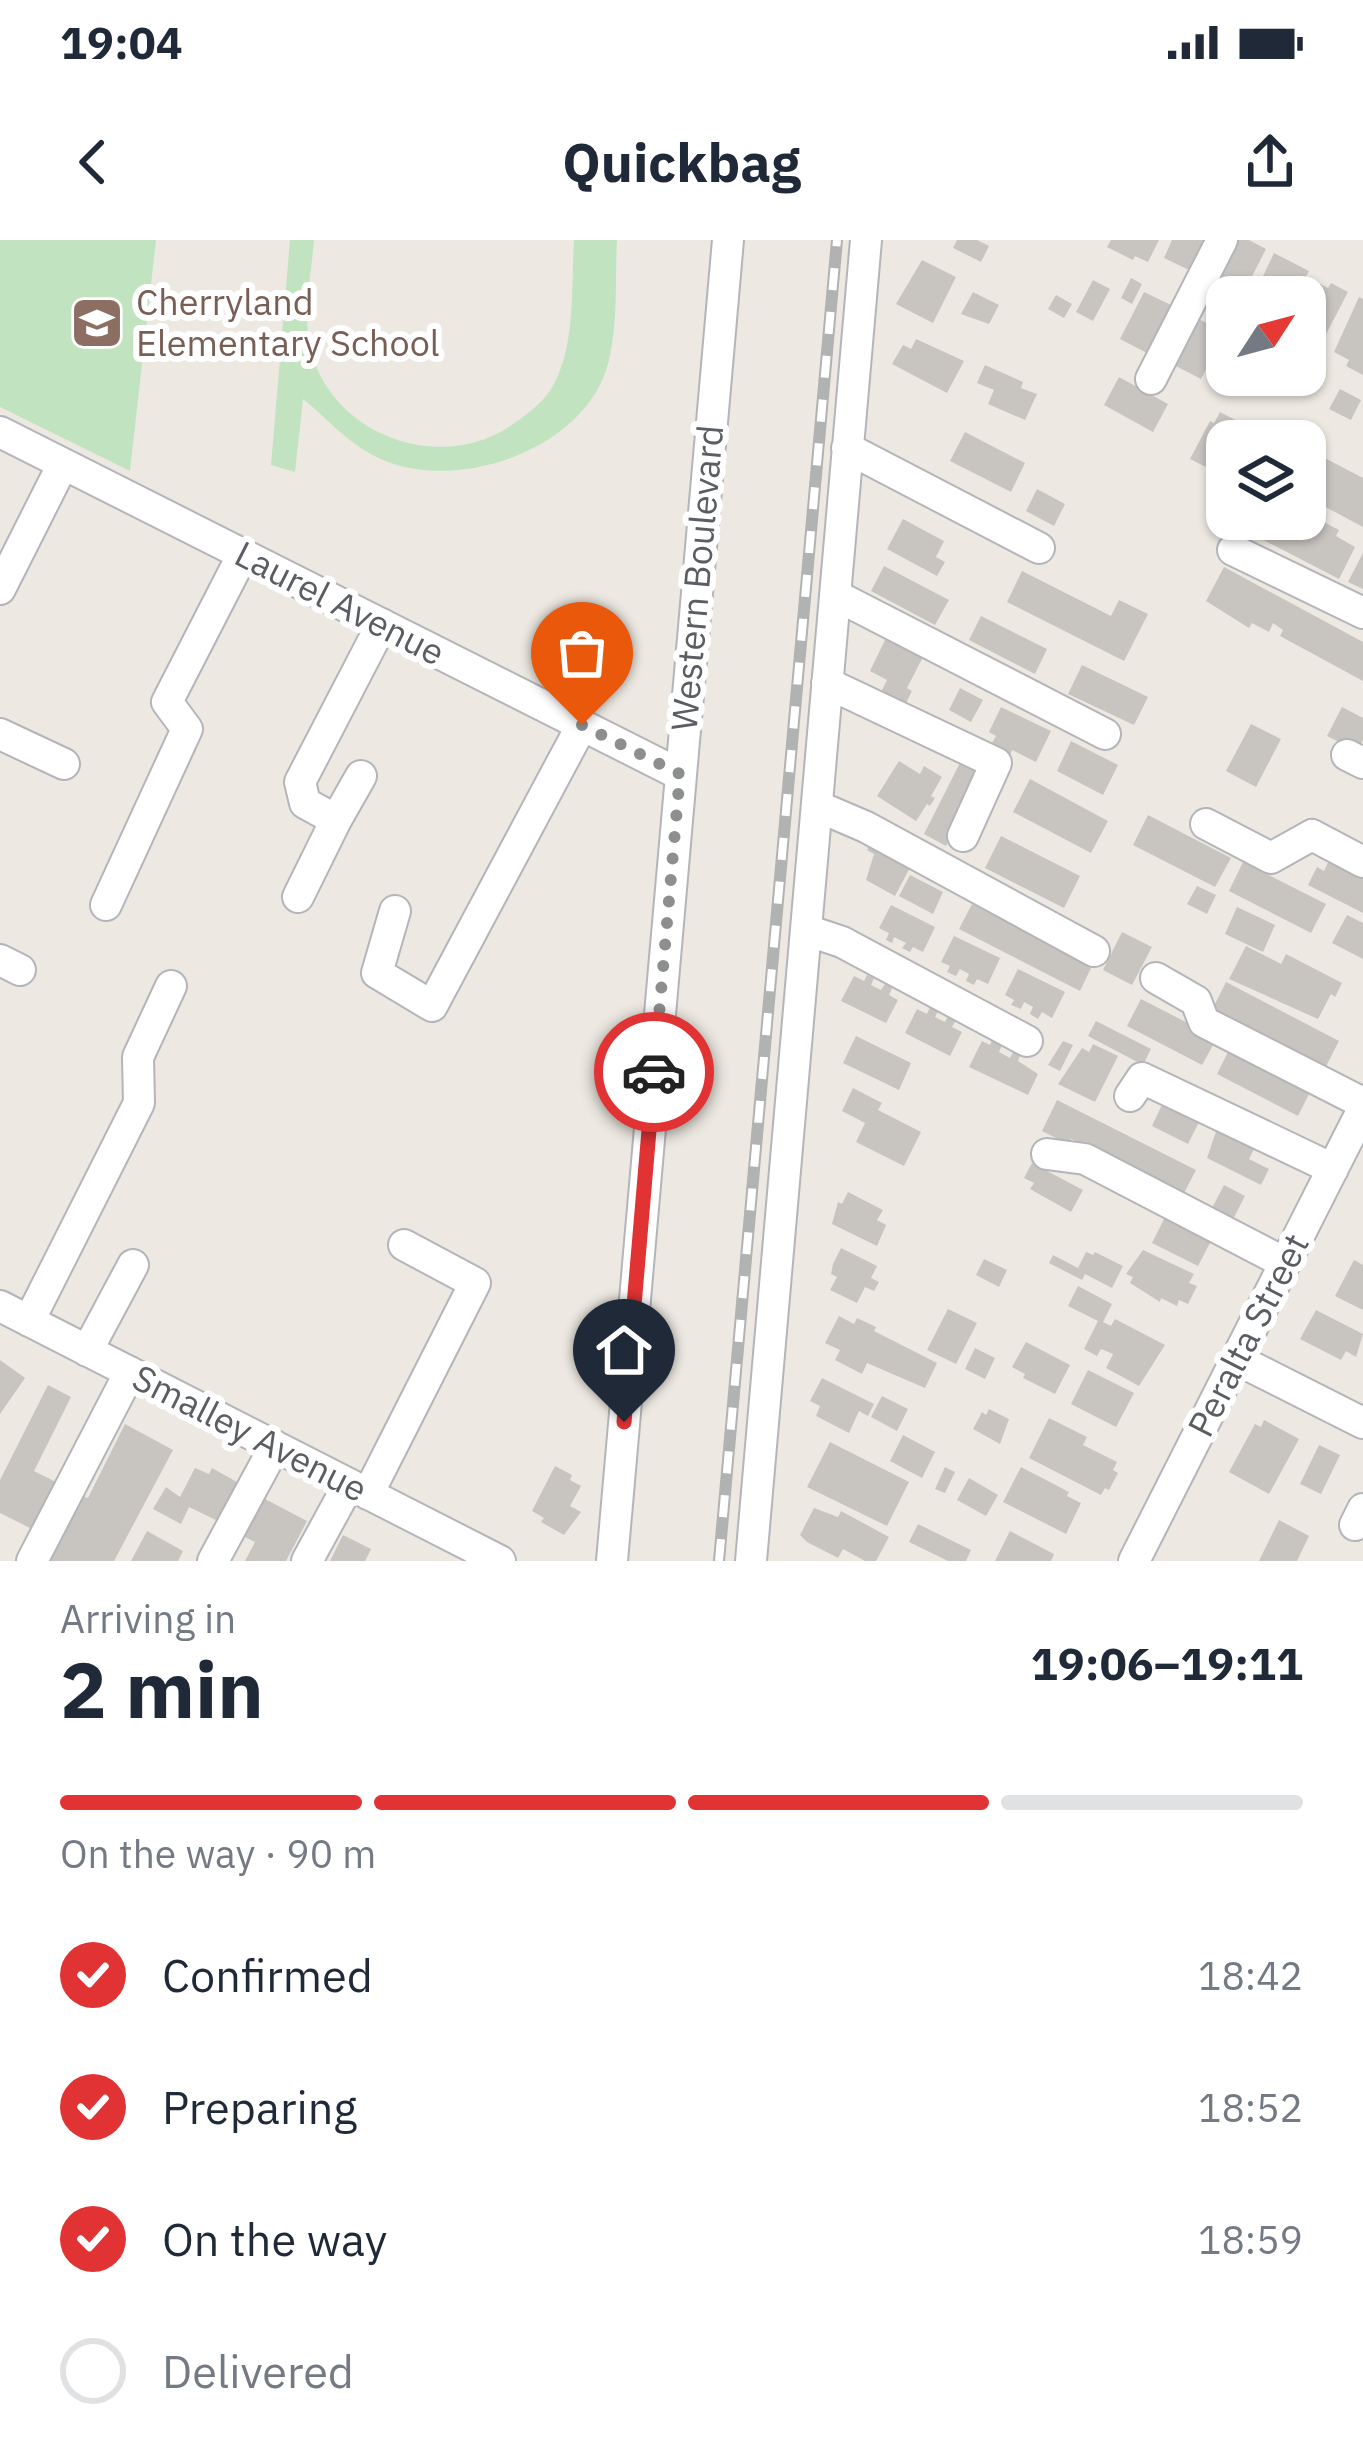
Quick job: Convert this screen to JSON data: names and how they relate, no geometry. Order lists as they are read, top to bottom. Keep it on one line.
{"streets":{"street":["Western Boulevard","Laurel Avenue","Peralta Street","Smalley Avenue"]},"crossings":[["Western Boulevard","Laurel Avenue"]],"places":{"school or university":["Cherryland Elementary School"]},"north":"top right","page":{"status":"19:04","header":"Quickbag","heading":["2 min","Arriving in","19:06–19:11"],"bar":"On the way · 90 m","list":[["Confirmed","18:42"],["Preparing","18:52"],["On the way","18:59"],"Delivered"]}}
